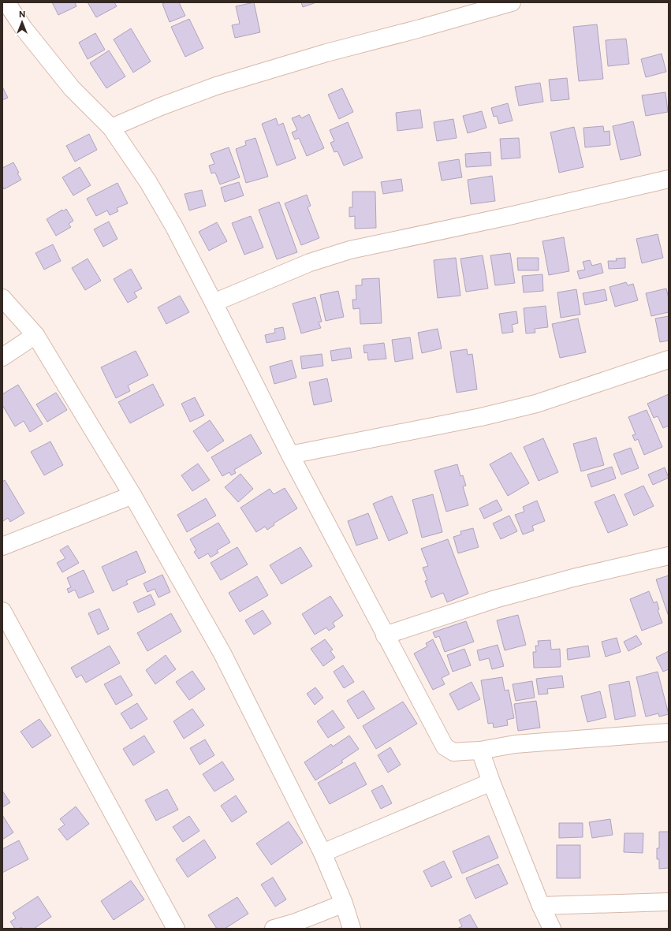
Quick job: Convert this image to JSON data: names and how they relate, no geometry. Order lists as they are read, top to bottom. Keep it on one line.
{"north":"top"}
